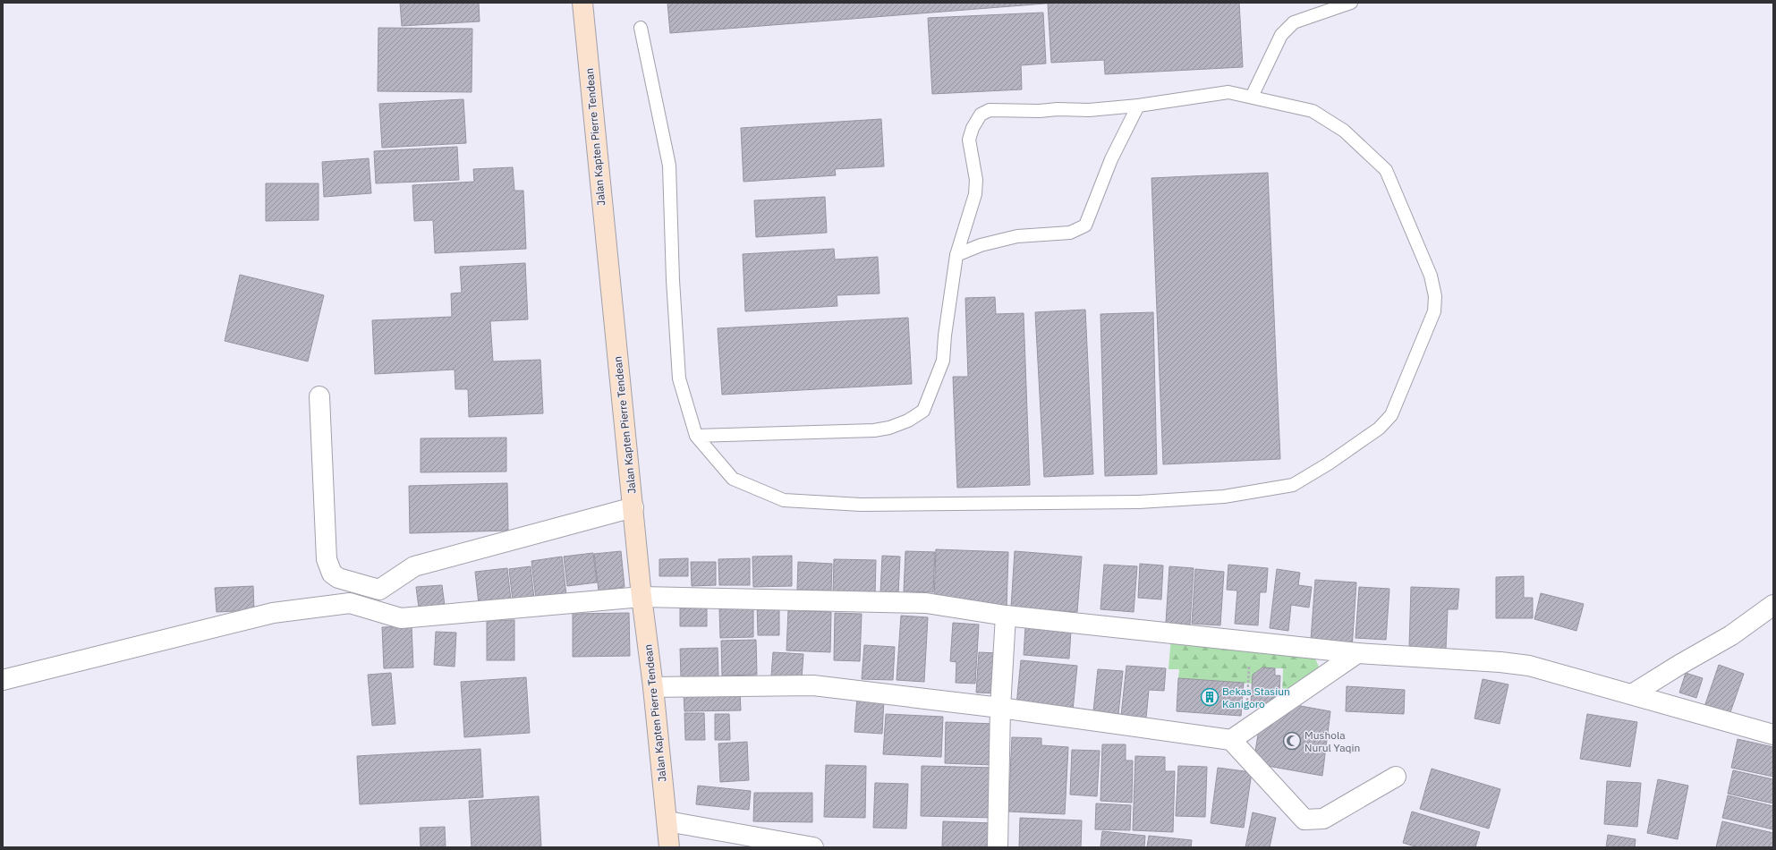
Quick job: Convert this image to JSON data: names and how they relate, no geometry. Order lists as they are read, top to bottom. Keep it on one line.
{"streets":{"main road":["Jalan Kapten Pierre Tendean"]},"places":{"building":["Bekas Stasiun Kanigoro"],"mosque":["Mushola Nurul Yaqin"]}}
